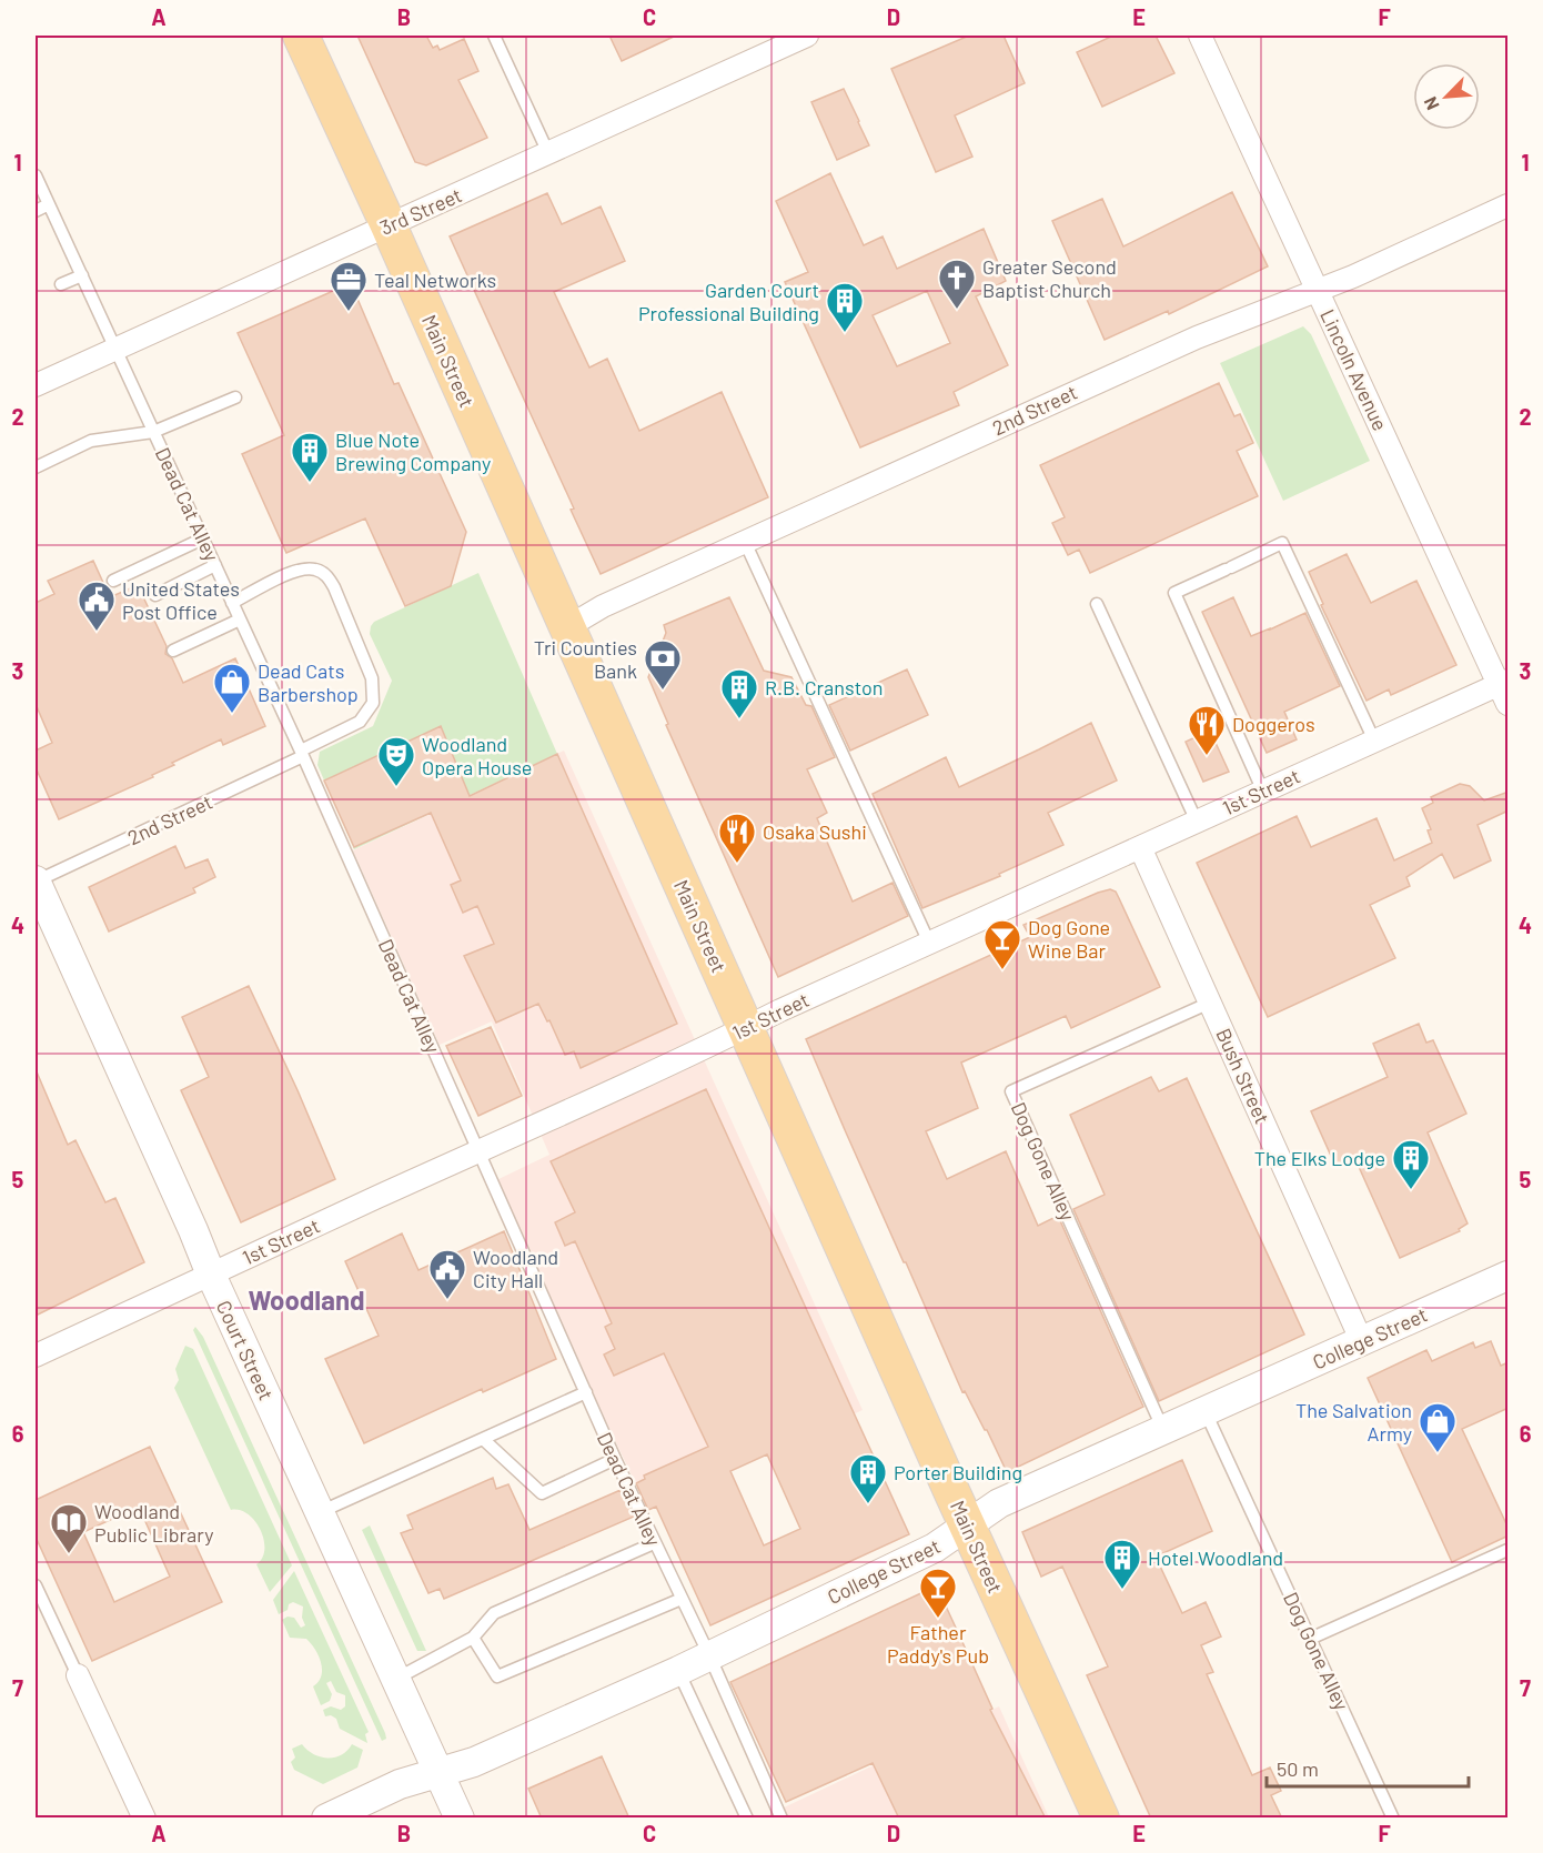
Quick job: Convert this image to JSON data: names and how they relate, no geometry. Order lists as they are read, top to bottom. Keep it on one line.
{"streets":{"main road":["Main Street"],"street":["3rd Street","Lincoln Avenue","2nd Street","1st Street","Bush Street","College Street","Court Street"],"lane":["Dead Cat Alley","Dog Gone Alley"]},"crossings":[["3rd Street","Main Street"],["3rd Street","Dead Cat Alley"],["Main Street","2nd Street"],["Main Street","1st Street"],["Main Street","College Street"],["Lincoln Avenue","2nd Street"],["Lincoln Avenue","1st Street"],["2nd Street","Dead Cat Alley"],["2nd Street","Court Street"],["Dead Cat Alley","1st Street"],["Dead Cat Alley","College Street"],["1st Street","Bush Street"],["1st Street","Court Street"],["Bush Street","Dog Gone Alley"],["Bush Street","College Street"],["Dog Gone Alley","College Street"],["College Street","Court Street"]],"districts":["Woodland"],"places":{"church":["Greater Second Baptist Church"],"office":["Teal Networks"],"building":["Garden Court Professional Building","Blue Note Brewing Company","R.B. Cranston","The Elks Lodge","Porter Building","Hotel Woodland"],"public building":["United States Post Office","Woodland City Hall"],"bank":["Tri Counties Bank"],"shop":["Dead Cats Barbershop","The Salvation Army"],"restaurant":["Doggeros","Osaka Sushi"],"theatre":["Woodland Opera House"],"bar":["Dog Gone Wine Bar","Father Paddy's Pub"],"library":["Woodland Public Library"]},"scale_bar":"50 m","north":"bottom left","grid":{"columns":["A","B","C","D","E","F"],"rows":["1","2","3","4","5","6","7"]}}
